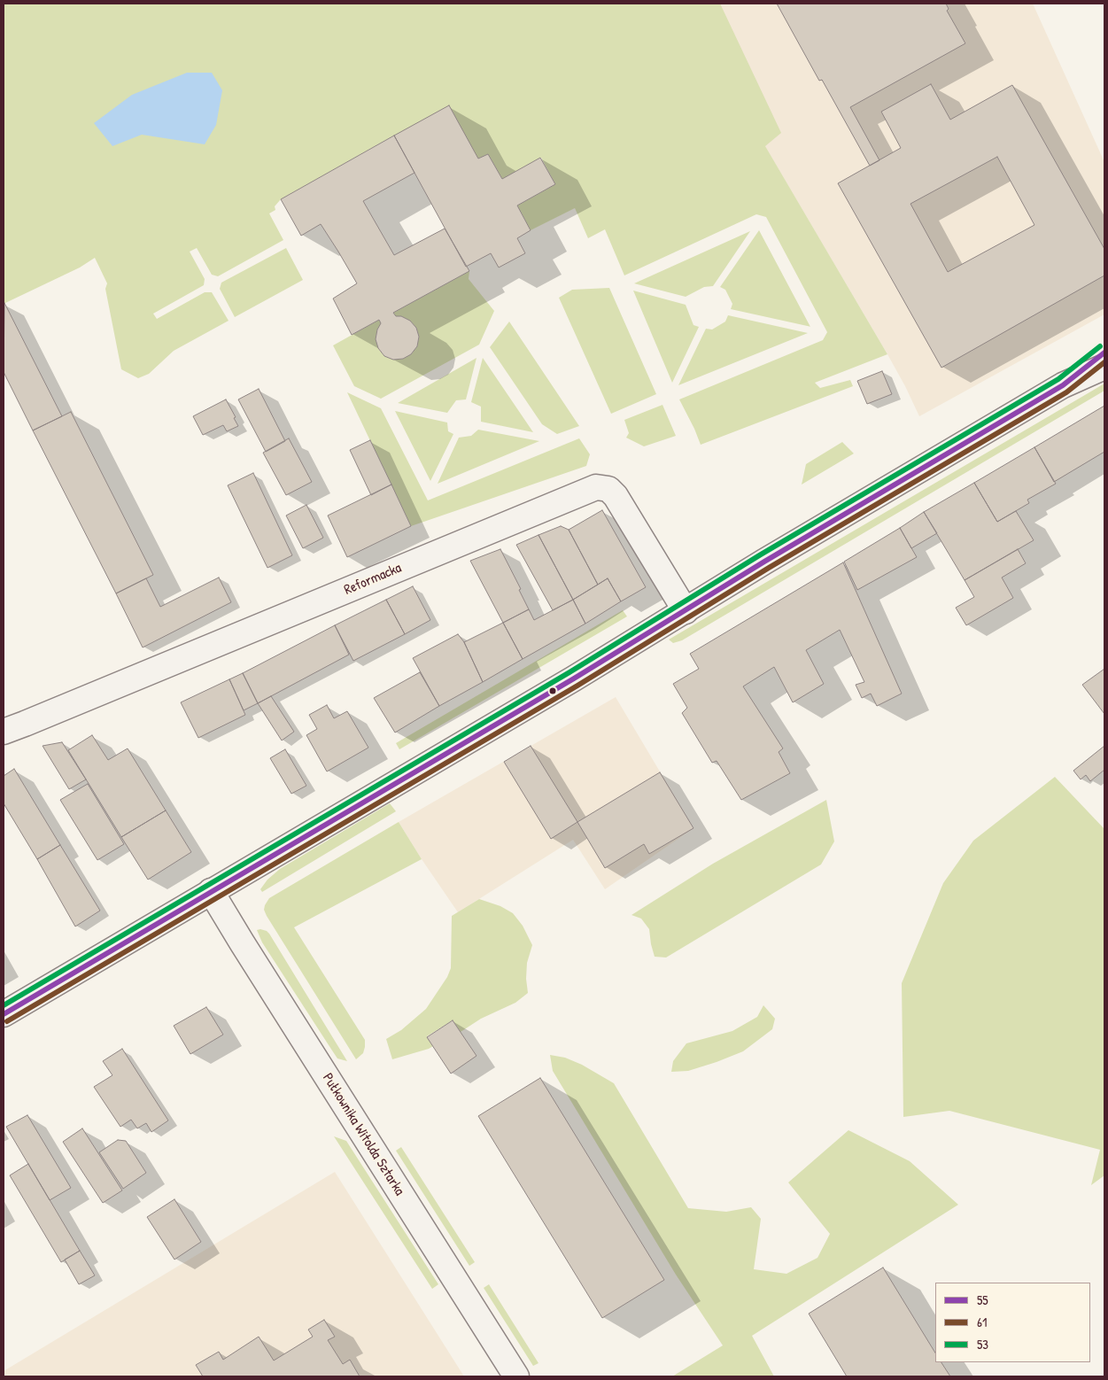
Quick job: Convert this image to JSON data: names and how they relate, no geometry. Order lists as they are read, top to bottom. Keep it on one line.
{"streets":{"street":["Reformacka","Pułkownika Witolda Sztarka"]},"lines":["transit line 53","transit line 55","transit line 61"],"legend":["55","61","53"]}
